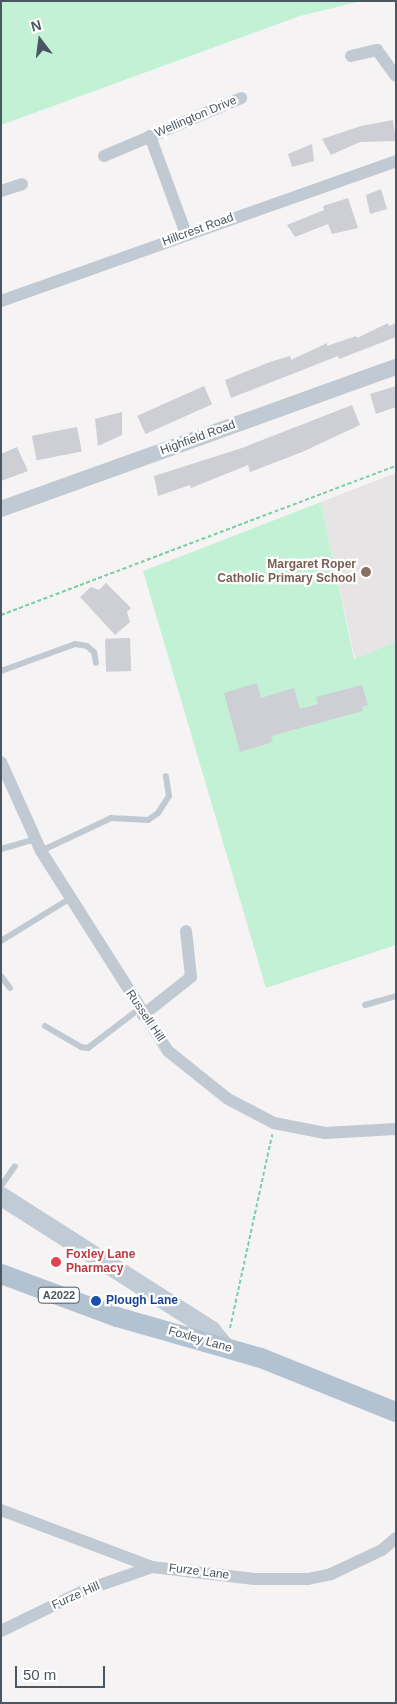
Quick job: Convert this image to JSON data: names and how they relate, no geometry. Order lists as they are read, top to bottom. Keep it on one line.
{"streets":{"main road":["A2022","Foxley Lane"],"street":["Wellington Drive","Hillcrest Road","Highfield Road","Russell Hill","Furze Lane","Furze Hill"]},"crossings":[["Wellington Drive","Hillcrest Road"],["Furze Lane","Furze Hill"]],"places":["Margaret Roper Catholic Primary School","Foxley Lane Pharmacy","Plough Lane"],"scale_bar":"50 m","north":"top"}
